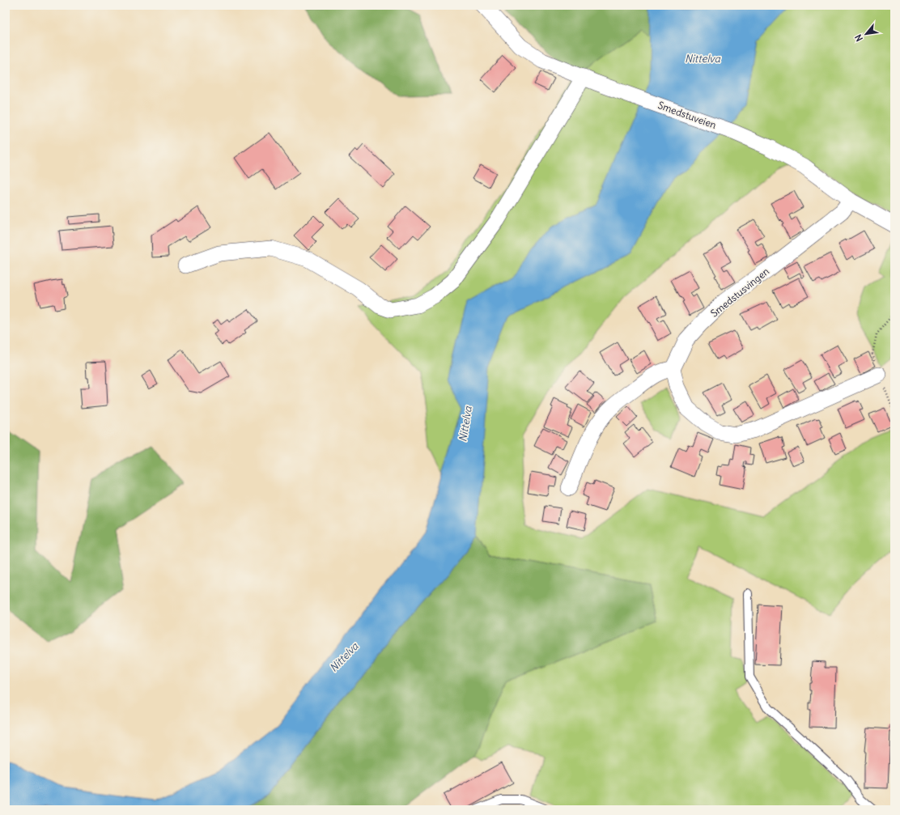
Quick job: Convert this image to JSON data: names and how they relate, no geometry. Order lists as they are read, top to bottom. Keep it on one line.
{"streets":{"street":["Smedstuveien","Smedstusvingen"]},"crossings":[["Smedstuveien","Smedstusvingen"]],"water":["Nittelva"],"north":"bottom left"}
